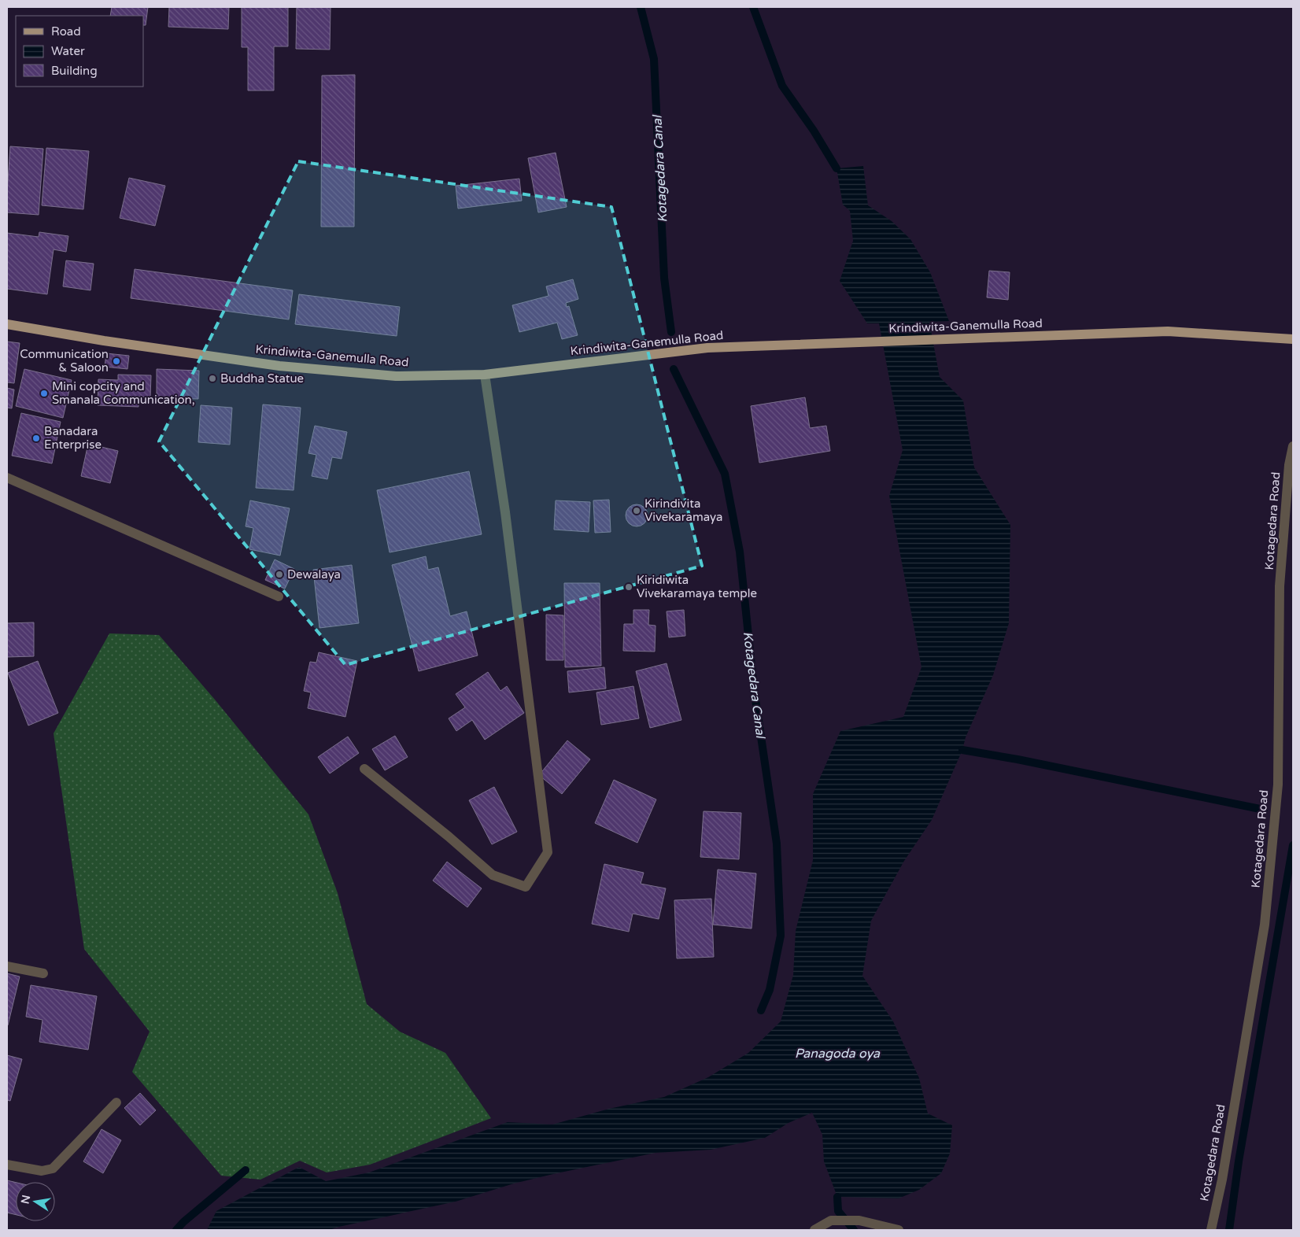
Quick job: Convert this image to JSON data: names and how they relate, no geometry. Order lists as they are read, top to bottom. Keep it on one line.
{"streets":{"main road":["Krindiwita-Ganemulla Road"],"street":["Kotagedara Road"]},"water":["Kotagedara Canal","Panagoda oya"],"places":["Communication & Saloon","Buddha Statue","Mini copcity and Smanala Communication,","Banadara Enterprise","Kirindivita Vivekaramaya","Dewalaya","Kiridiwita Vivekaramaya temple"],"legend":["Road","Water","Building"],"north":"left"}
